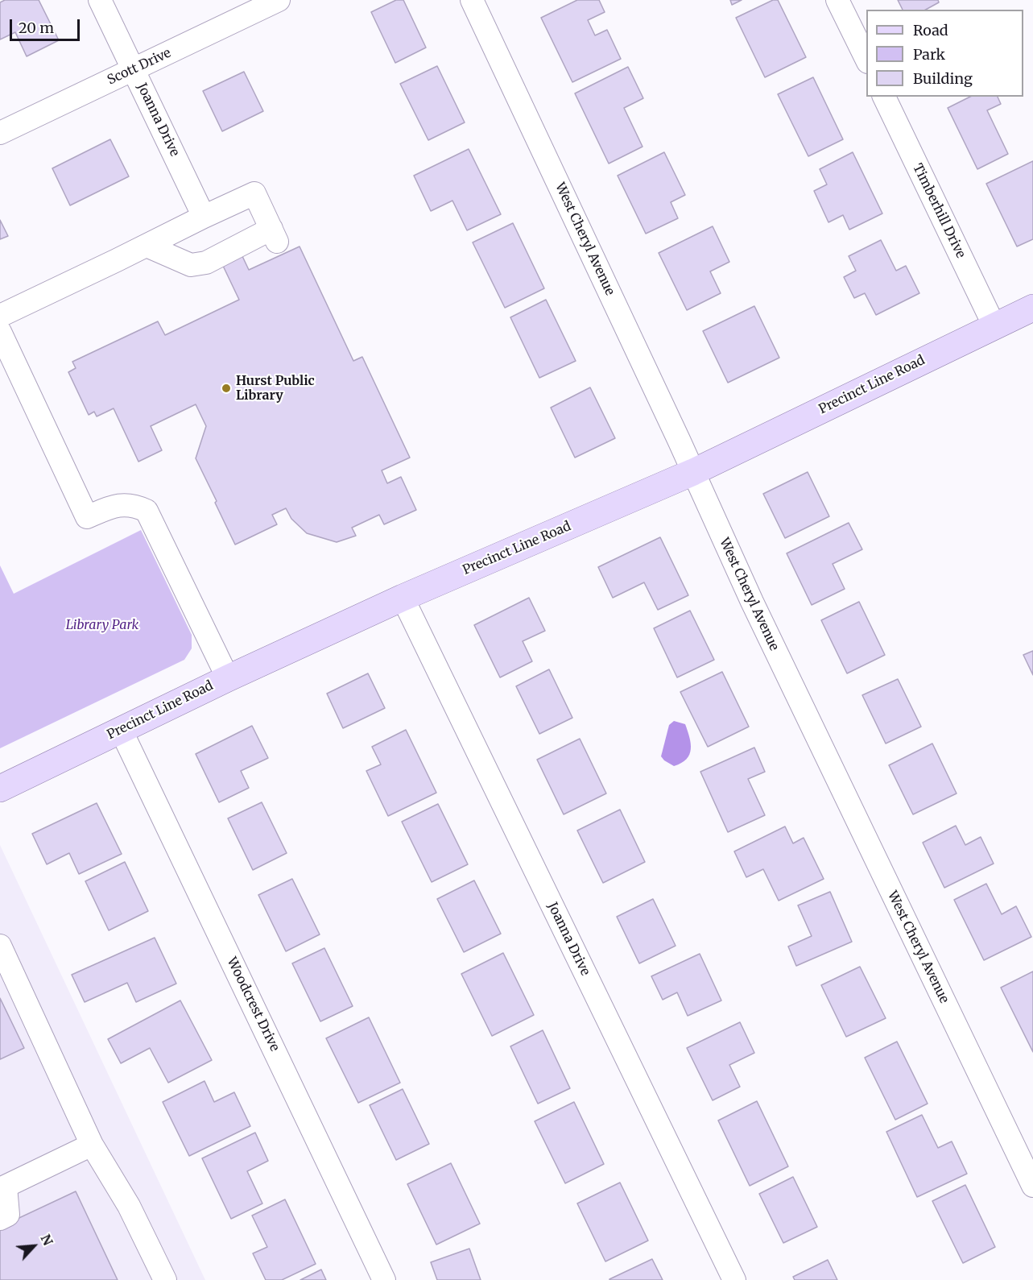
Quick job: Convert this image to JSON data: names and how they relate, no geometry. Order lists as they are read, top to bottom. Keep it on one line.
{"streets":{"main road":["Precinct Line Road"],"street":["Scott Drive","Joanna Drive","Timberhill Drive","West Cheryl Avenue","Woodcrest Drive"]},"crossings":[["Scott Drive","Joanna Drive"],["Joanna Drive","Precinct Line Road"],["Timberhill Drive","Precinct Line Road"],["West Cheryl Avenue","Precinct Line Road"],["Precinct Line Road","Woodcrest Drive"]],"parks":["Library Park"],"places":["Hurst Public Library"],"legend":["Road","Park","Building"],"scale_bar":"20 m","north":"top right"}
